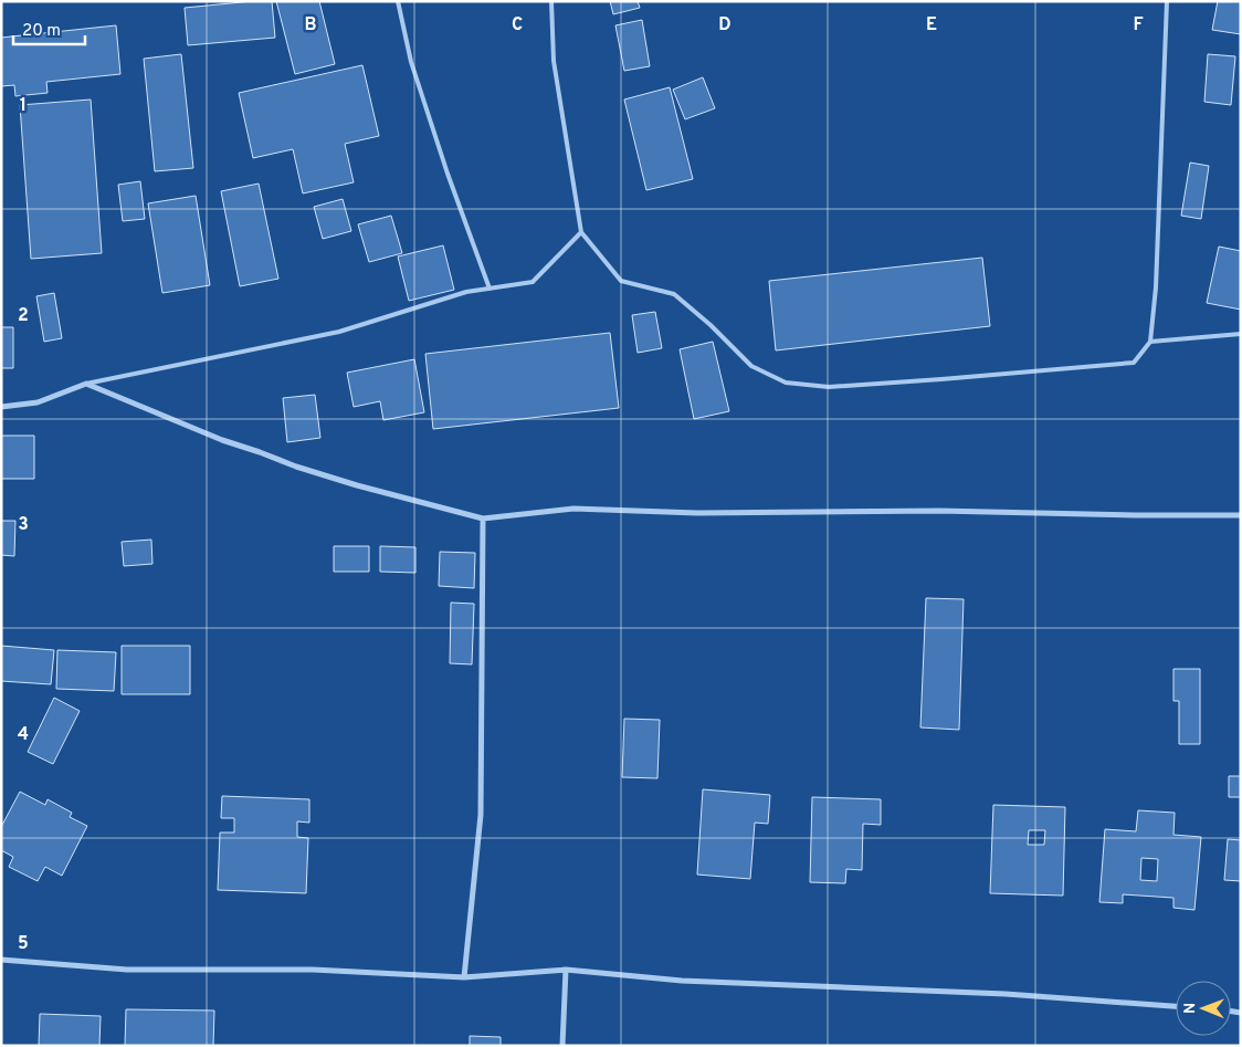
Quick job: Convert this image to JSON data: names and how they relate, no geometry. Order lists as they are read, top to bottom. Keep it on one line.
{"scale_bar":"20 m","north":"left","grid":{"columns":["B","C","D","E","F"],"rows":["1","2","3","4","5"]}}
